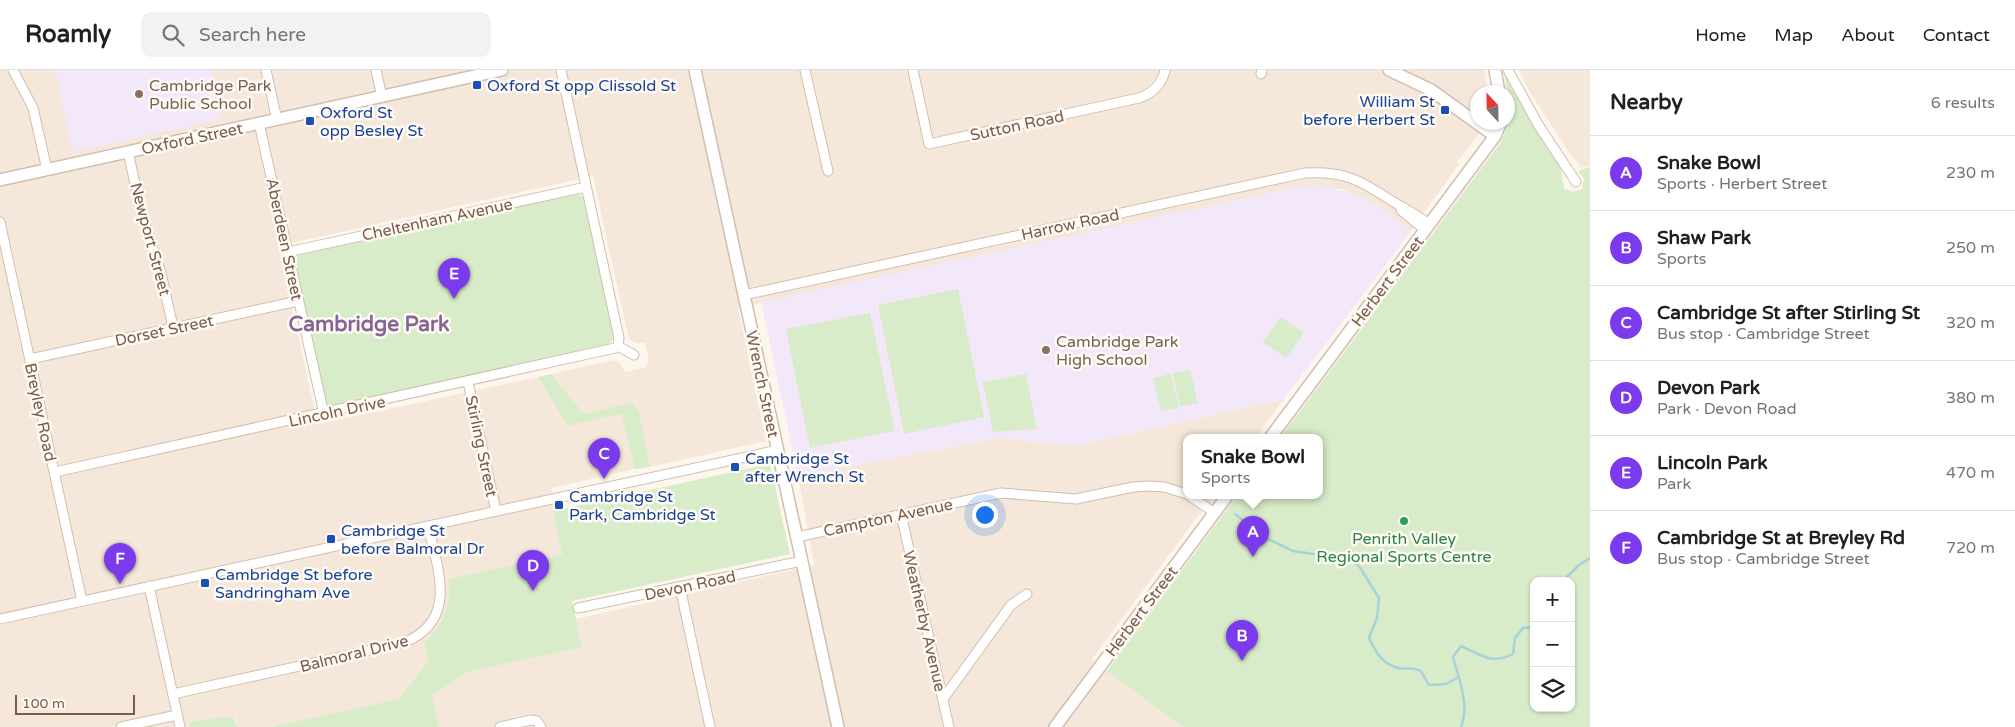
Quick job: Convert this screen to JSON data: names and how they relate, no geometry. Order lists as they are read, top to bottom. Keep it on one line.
{"streets":{"street":["Sutton Road","Oxford Street","Cheltenham Avenue","Harrow Road","Newport Street","Aberdeen Street","Herbert Street","Dorset Street","Wrench Street","Lincoln Drive","Breyley Road","Stirling Street","Campton Avenue","Devon Road","Weatherby Avenue","Balmoral Drive"]},"crossings":[["Oxford Street","Newport Street"],["Oxford Street","Aberdeen Street"],["Cheltenham Avenue","Aberdeen Street"],["Harrow Road","Herbert Street"],["Harrow Road","Wrench Street"],["Newport Street","Dorset Street"],["Aberdeen Street","Dorset Street"],["Aberdeen Street","Lincoln Drive"],["Dorset Street","Breyley Road"],["Wrench Street","Campton Avenue"],["Wrench Street","Devon Road"],["Lincoln Drive","Breyley Road"],["Lincoln Drive","Stirling Street"],["Campton Avenue","Weatherby Avenue"]],"districts":["Cambridge Park"],"places":{"transit":["Oxford St opp Clissold St","William St before Herbert St","Oxford St opp Besley St","Cambridge St after Wrench St","Cambridge St Park, Cambridge St","Cambridge St before Balmoral Dr","Cambridge St before Sandringham Ave"],"other":["Cambridge Park Public School","Cambridge Park High School","Penrith Valley Regional Sports Centre"]},"scale_bar":"100 m","north":"top","page":{"header":"Roamly","search":"Search here","nav":["Home","Map","About","Contact"],"heading":["Nearby","6 results"],"list":[{"mark":"A","name":"Snake Bowl","note":"Sports · Herbert Street","value":"230 m"},{"mark":"B","name":"Shaw Park","note":"Sports","value":"250 m"},{"mark":"C","name":"Cambridge St after Stirling St","note":"Bus stop · Cambridge Street","value":"320 m"},{"mark":"D","name":"Devon Park","note":"Park · Devon Road","value":"380 m"},{"mark":"E","name":"Lincoln Park","note":"Park","value":"470 m"},{"mark":"F","name":"Cambridge St at Breyley Rd","note":"Bus stop · Cambridge Street","value":"720 m"}],"pins":["E","C","A","F","D","B"],"popup":["Snake Bowl","Sports"],"map_buttons":["+","−"],"scale":"100 m"}}
